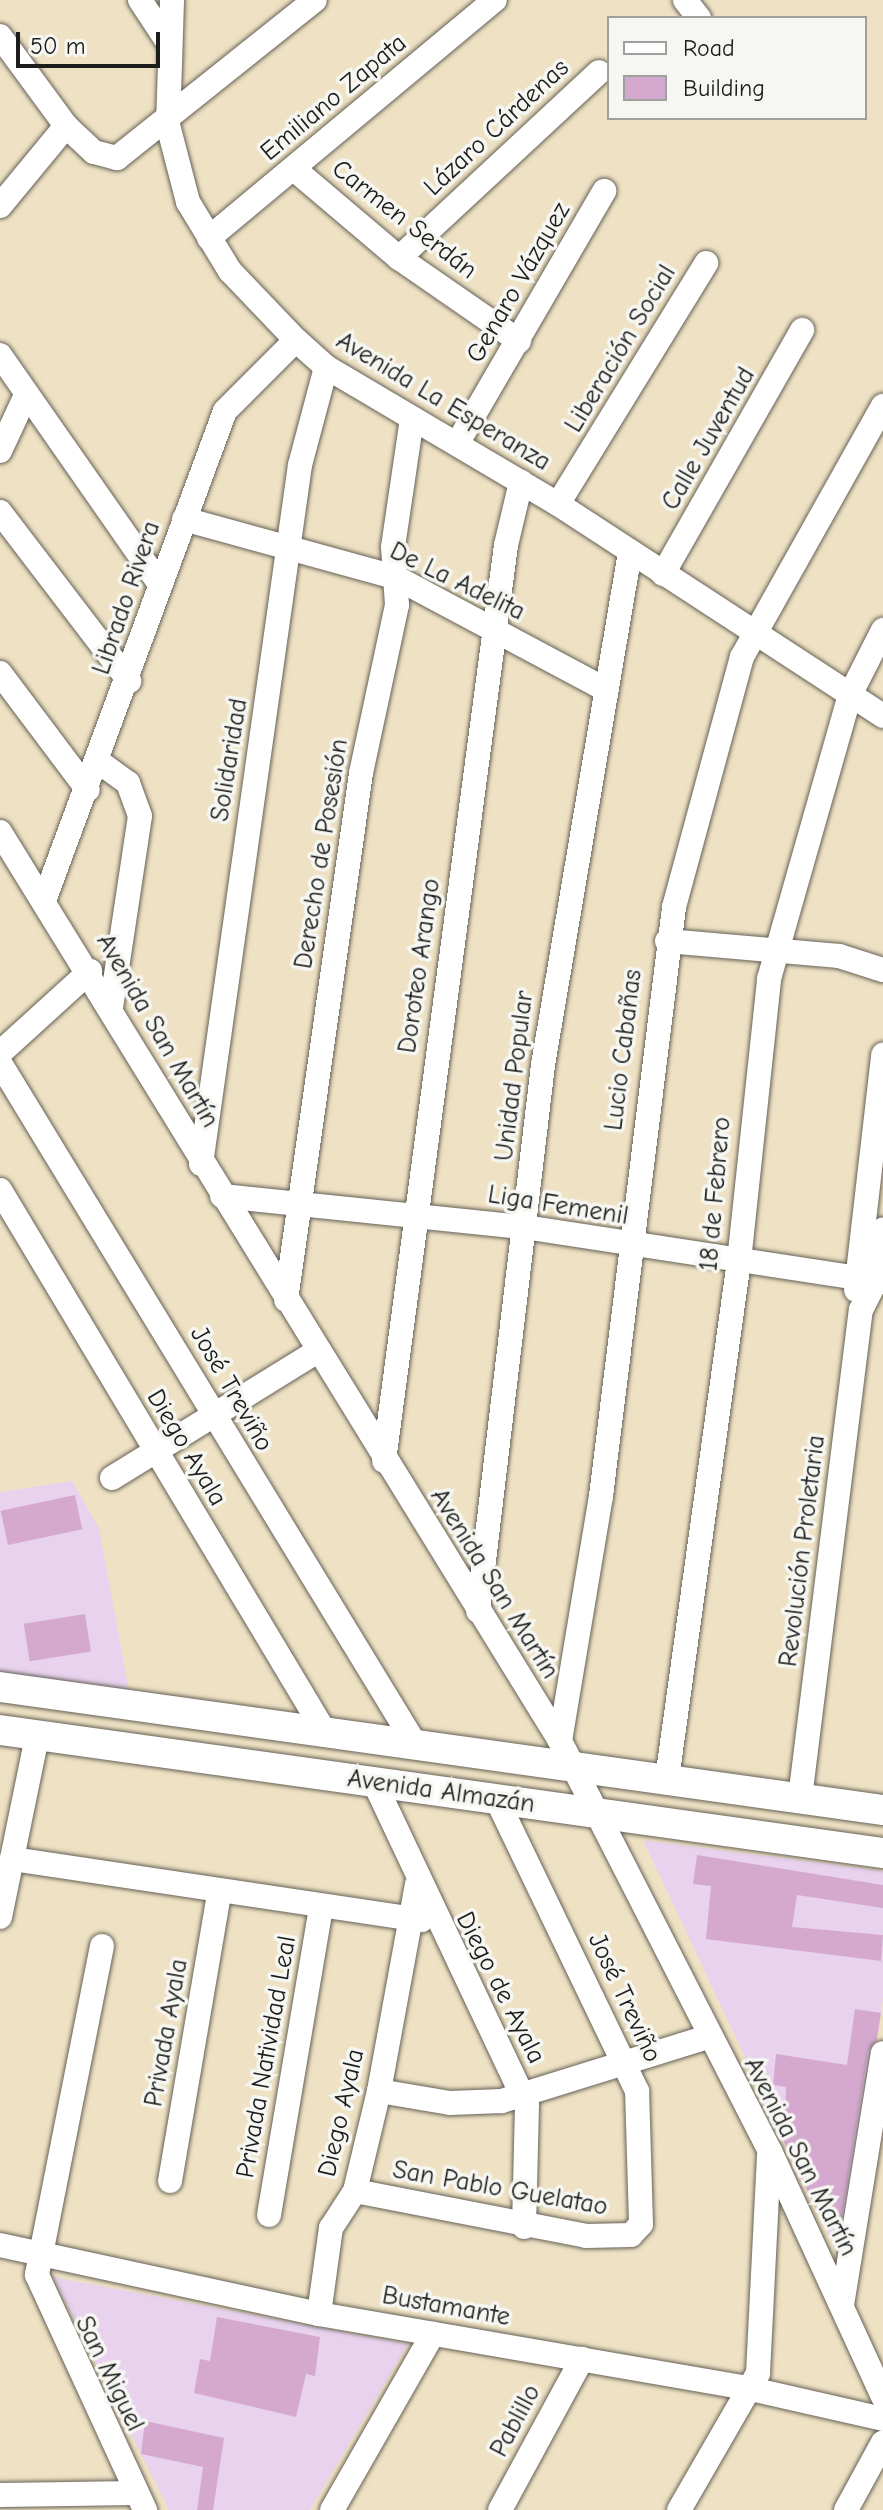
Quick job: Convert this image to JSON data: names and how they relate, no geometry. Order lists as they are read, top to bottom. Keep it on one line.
{"streets":{"main road":["Avenida Almazán"],"street":["Emiliano Zapata","Lázaro Cárdenas","Carmen Serdán","Genaro Vázquez","Liberación Social","Avenida La Esperanza","Calle Juventud","De La Adelita","Librado Rivera","Solidaridad","Derecho de Posesión","Doroteo Arango","Avenida San Martín","Lucio Cabañas","Unidad Popular","18 de Febrero","Liga Femenil","José Treviño","Diego Ayala","Revolución Proletaria","Diego de Ayala","Privada Ayala","Privada Natividad Leal","San Pablo Guelatao","Bustamante","San Miguel","Pablillo"]},"crossings":[["Emiliano Zapata","Carmen Serdán"],["Emiliano Zapata","Avenida La Esperanza"],["Lázaro Cárdenas","Carmen Serdán"],["Carmen Serdán","Genaro Vázquez"],["Genaro Vázquez","Avenida La Esperanza"],["Liberación Social","Avenida La Esperanza"],["Avenida La Esperanza","Calle Juventud"],["Avenida La Esperanza","Librado Rivera"],["Avenida La Esperanza","Solidaridad"],["Avenida La Esperanza","Derecho de Posesión"],["Avenida La Esperanza","Doroteo Arango"],["Avenida La Esperanza","Lucio Cabañas"],["Avenida La Esperanza","Unidad Popular"],["Avenida La Esperanza","18 de Febrero"],["De La Adelita","Librado Rivera"],["De La Adelita","Solidaridad"],["De La Adelita","Derecho de Posesión"],["De La Adelita","Doroteo Arango"],["De La Adelita","Unidad Popular"],["Librado Rivera","Avenida San Martín"],["Solidaridad","Avenida San Martín"],["Derecho de Posesión","Avenida San Martín"],["Derecho de Posesión","Liga Femenil"],["Doroteo Arango","Avenida San Martín"],["Doroteo Arango","Liga Femenil"],["Avenida San Martín","Lucio Cabañas"],["Avenida San Martín","Unidad Popular"],["Avenida San Martín","Liga Femenil"],["Avenida San Martín","Avenida Almazán"],["Lucio Cabañas","Liga Femenil"],["Lucio Cabañas","Avenida Almazán"],["Unidad Popular","Liga Femenil"],["18 de Febrero","Liga Femenil"],["18 de Febrero","Avenida Almazán"],["Liga Femenil","Revolución Proletaria"],["José Treviño","Avenida Almazán"],["José Treviño","San Pablo Guelatao"],["Diego Ayala","Avenida Almazán"],["Diego Ayala","Diego de Ayala"],["Diego Ayala","San Pablo Guelatao"],["Diego Ayala","Bustamante"],["Revolución Proletaria","Avenida Almazán"],["Avenida Almazán","Diego de Ayala"],["Diego de Ayala","San Pablo Guelatao"],["Bustamante","San Miguel"],["Bustamante","Pablillo"]],"legend":["Road","Building"],"scale_bar":"50 m"}
